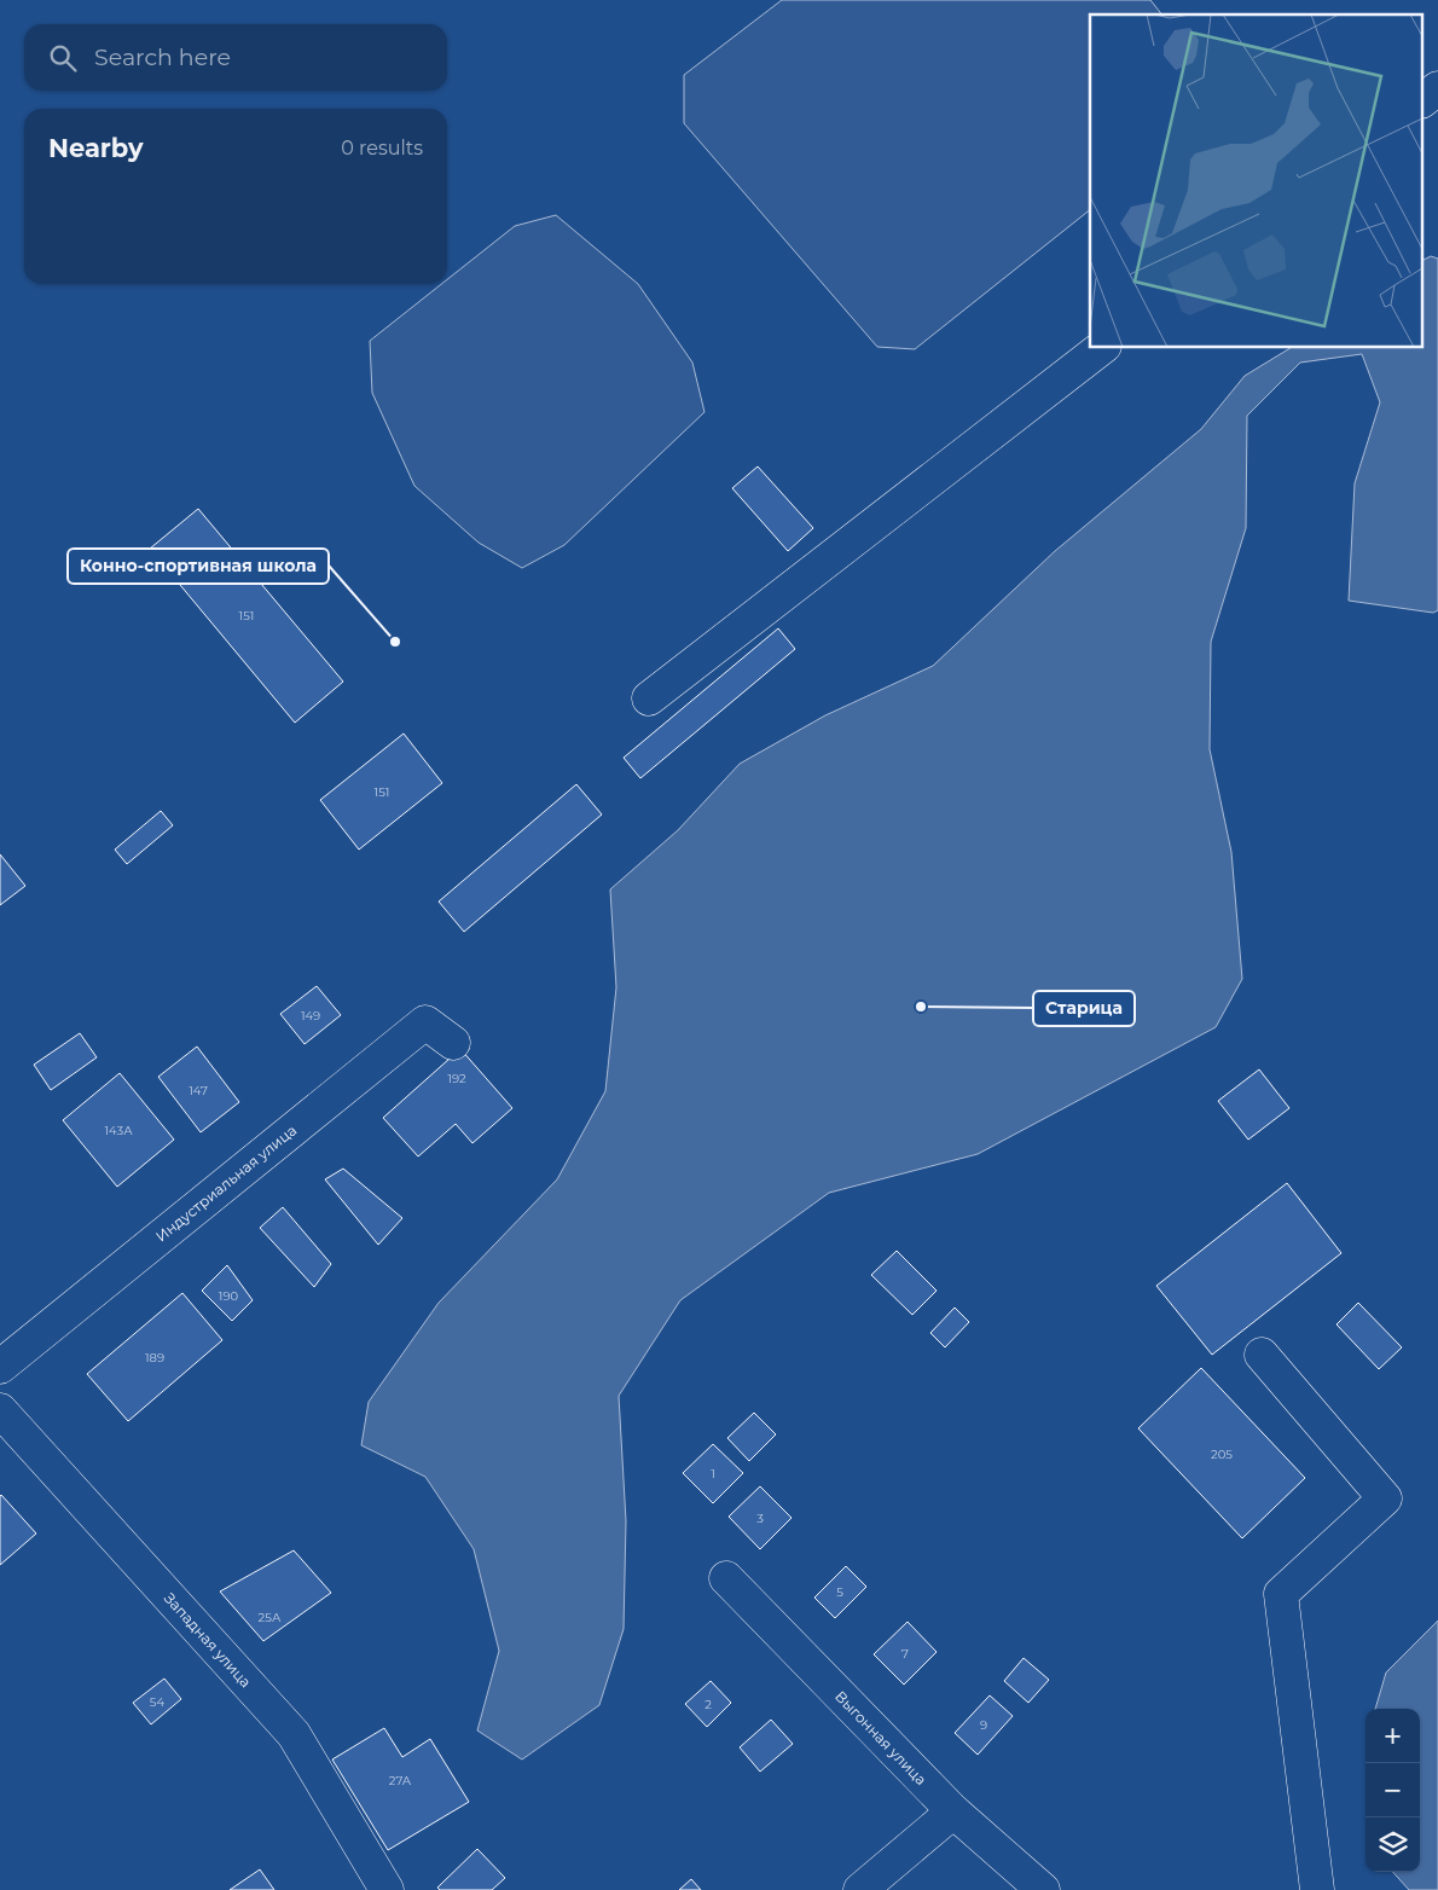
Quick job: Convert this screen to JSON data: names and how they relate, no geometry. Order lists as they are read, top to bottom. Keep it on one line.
{"streets":{"street":["Индустриальная улица","Западная улица","Выгонная улица"]},"places":["Конно-спортивная школа","Старица"],"house_numbers":["151","151","149","192","147","143А","190","189","205","1","3","5","25А","7","54","2","9","27А"],"page":{"search":"Search here","heading":["Nearby","0 results"],"map_buttons":["+","−"]}}
